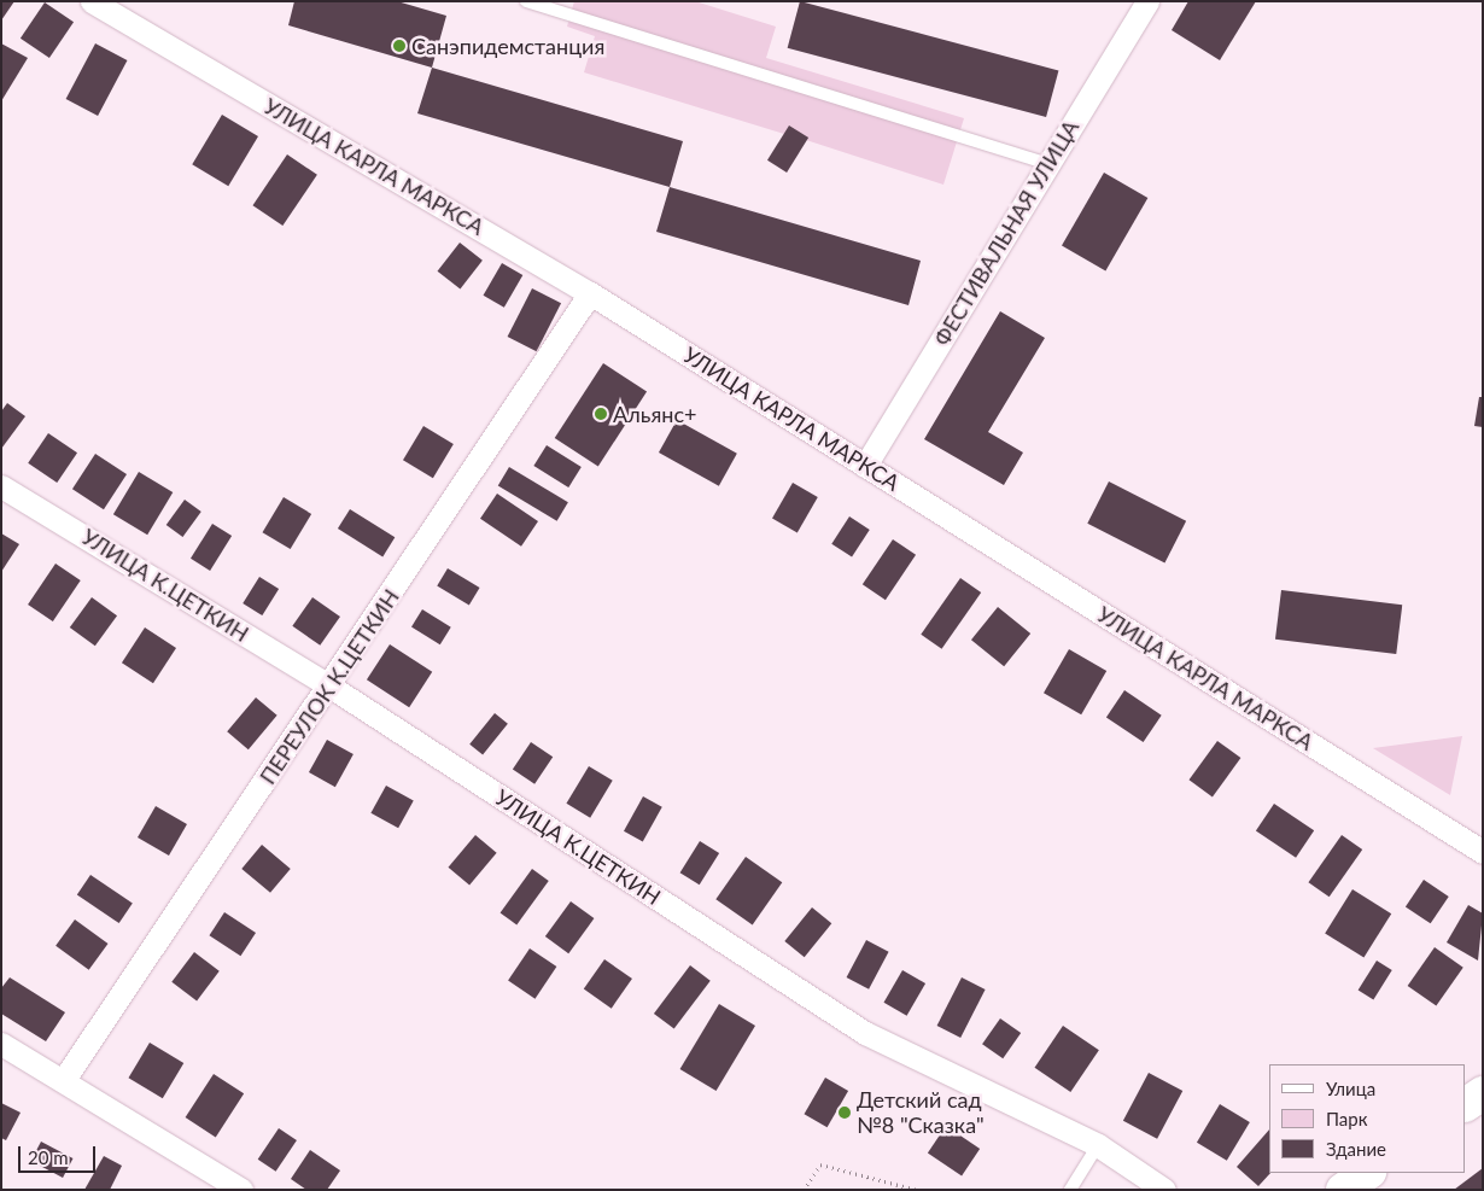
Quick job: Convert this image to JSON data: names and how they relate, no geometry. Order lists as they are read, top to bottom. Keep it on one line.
{"streets":{"street":["УЛИЦА КАРЛА МАРКСА","ФЕСТИВАЛЬНАЯ УЛИЦА","УЛИЦА К.ЦЕТКИН","ПЕРЕУЛОК К.ЦЕТКИН"]},"crossings":[["УЛИЦА КАРЛА МАРКСА","ФЕСТИВАЛЬНАЯ УЛИЦА"],["УЛИЦА КАРЛА МАРКСА","ПЕРЕУЛОК К.ЦЕТКИН"],["УЛИЦА К.ЦЕТКИН","ПЕРЕУЛОК К.ЦЕТКИН"]],"places":["Санэпидемстанция","Альянс+","Детский сад №8 \"Сказка\""],"legend":["Улица","Парк","Здание"],"scale_bar":"20 m"}
